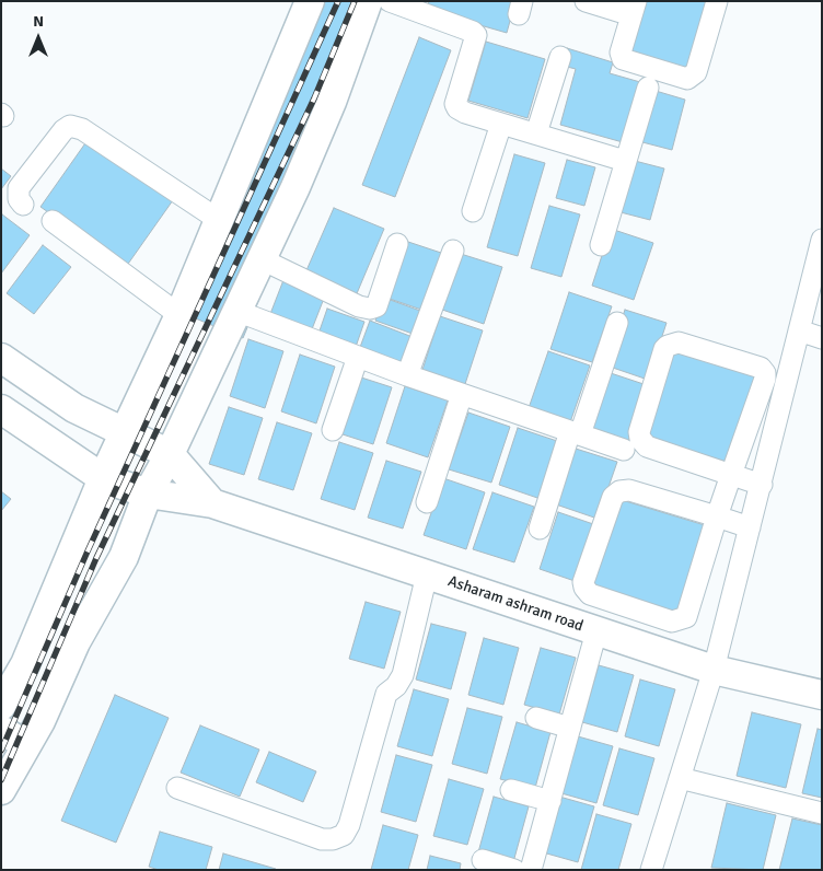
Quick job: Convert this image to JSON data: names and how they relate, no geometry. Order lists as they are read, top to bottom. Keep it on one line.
{"streets":{"street":["Asharam ashram road"]},"north":"top"}
